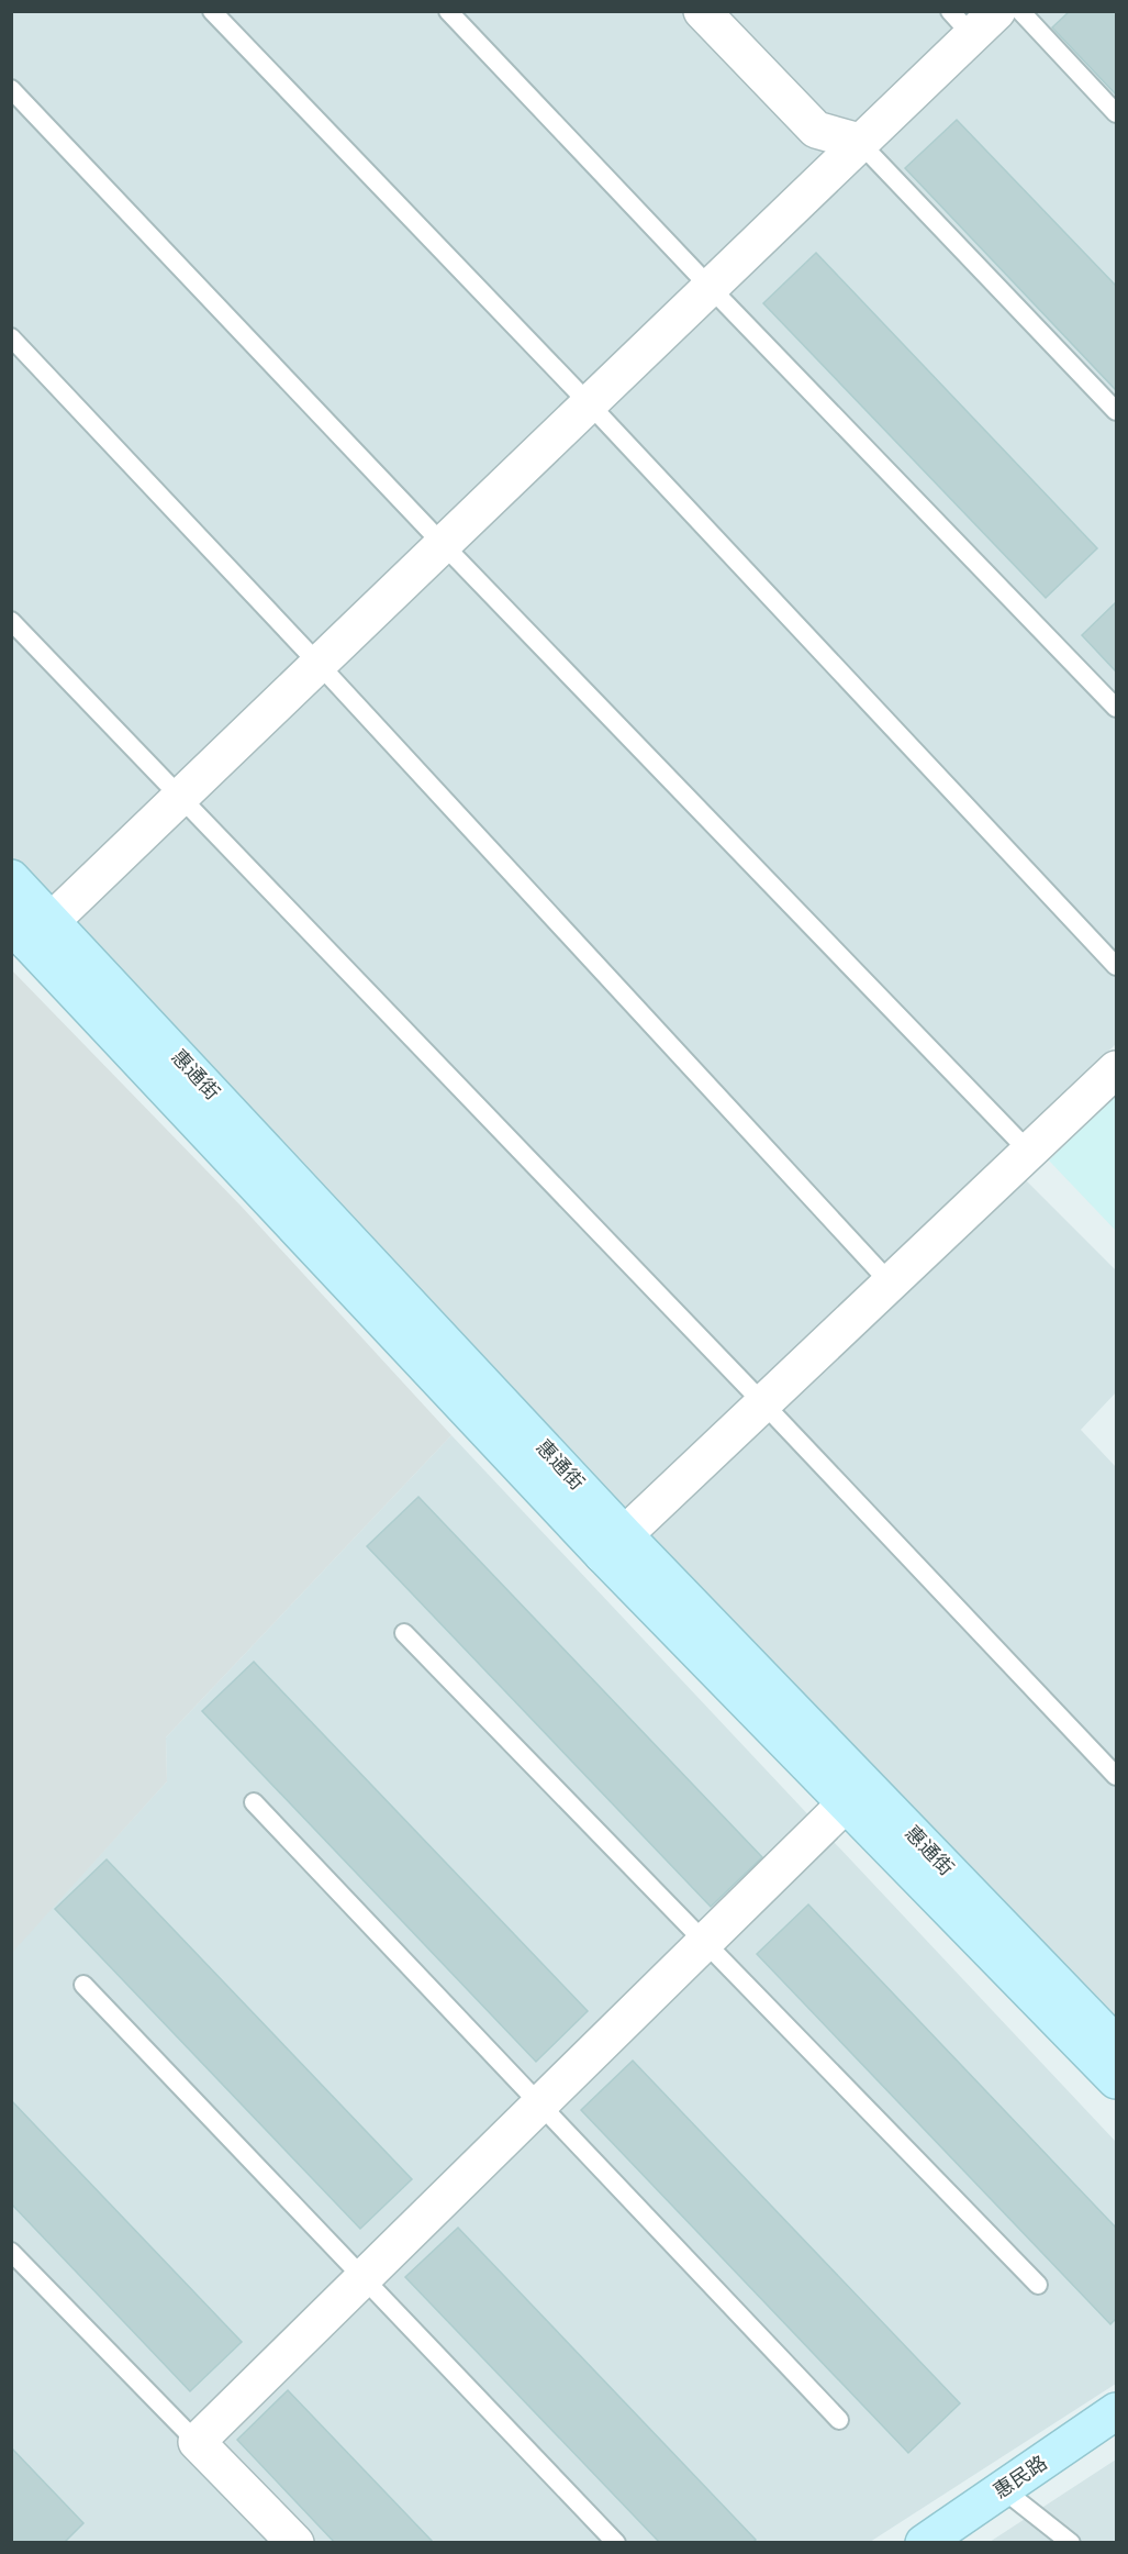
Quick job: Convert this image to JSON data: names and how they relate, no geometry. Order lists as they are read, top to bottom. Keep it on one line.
{"streets":{"street":["惠通街","惠民路"]}}
